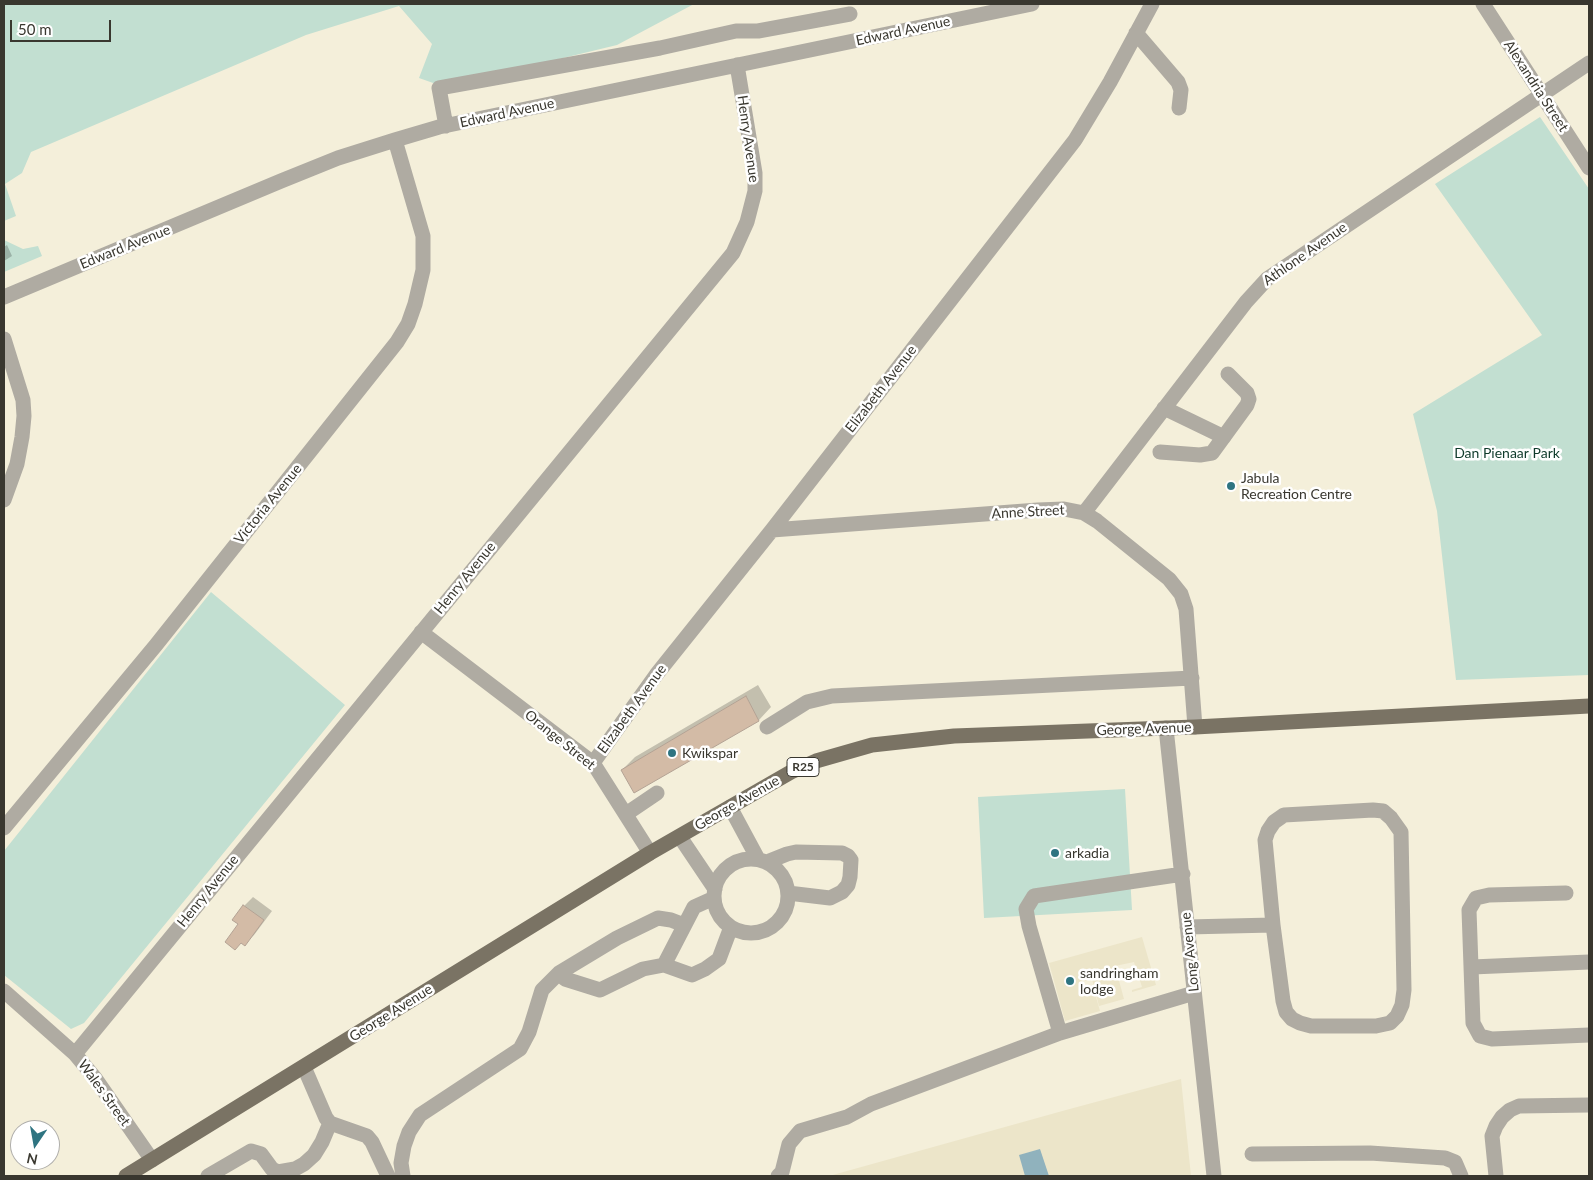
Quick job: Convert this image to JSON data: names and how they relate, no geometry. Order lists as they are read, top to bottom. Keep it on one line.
{"streets":{"main road":["George Avenue","R25"],"street":["Edward Avenue","Alexandria Street","Henry Avenue","Athlone Avenue","Elizabeth Avenue","Victoria Avenue","Anne Street","Orange Street","Long Avenue","Wales Street"]},"crossings":[["Edward Avenue","Henry Avenue"],["Edward Avenue","Victoria Avenue"],["Alexandria Street","Athlone Avenue"],["Henry Avenue","Orange Street"],["Henry Avenue","Wales Street"],["Athlone Avenue","Anne Street"],["Elizabeth Avenue","Anne Street"],["Elizabeth Avenue","Orange Street"],["Anne Street","George Avenue"],["George Avenue","Orange Street"],["George Avenue","Long Avenue"],["George Avenue","Wales Street"]],"parks":["Dan Pienaar Park"],"places":["Jabula Recreation Centre","Kwikspar","arkadia","sandringham lodge"],"scale_bar":"50 m","north":"bottom"}
